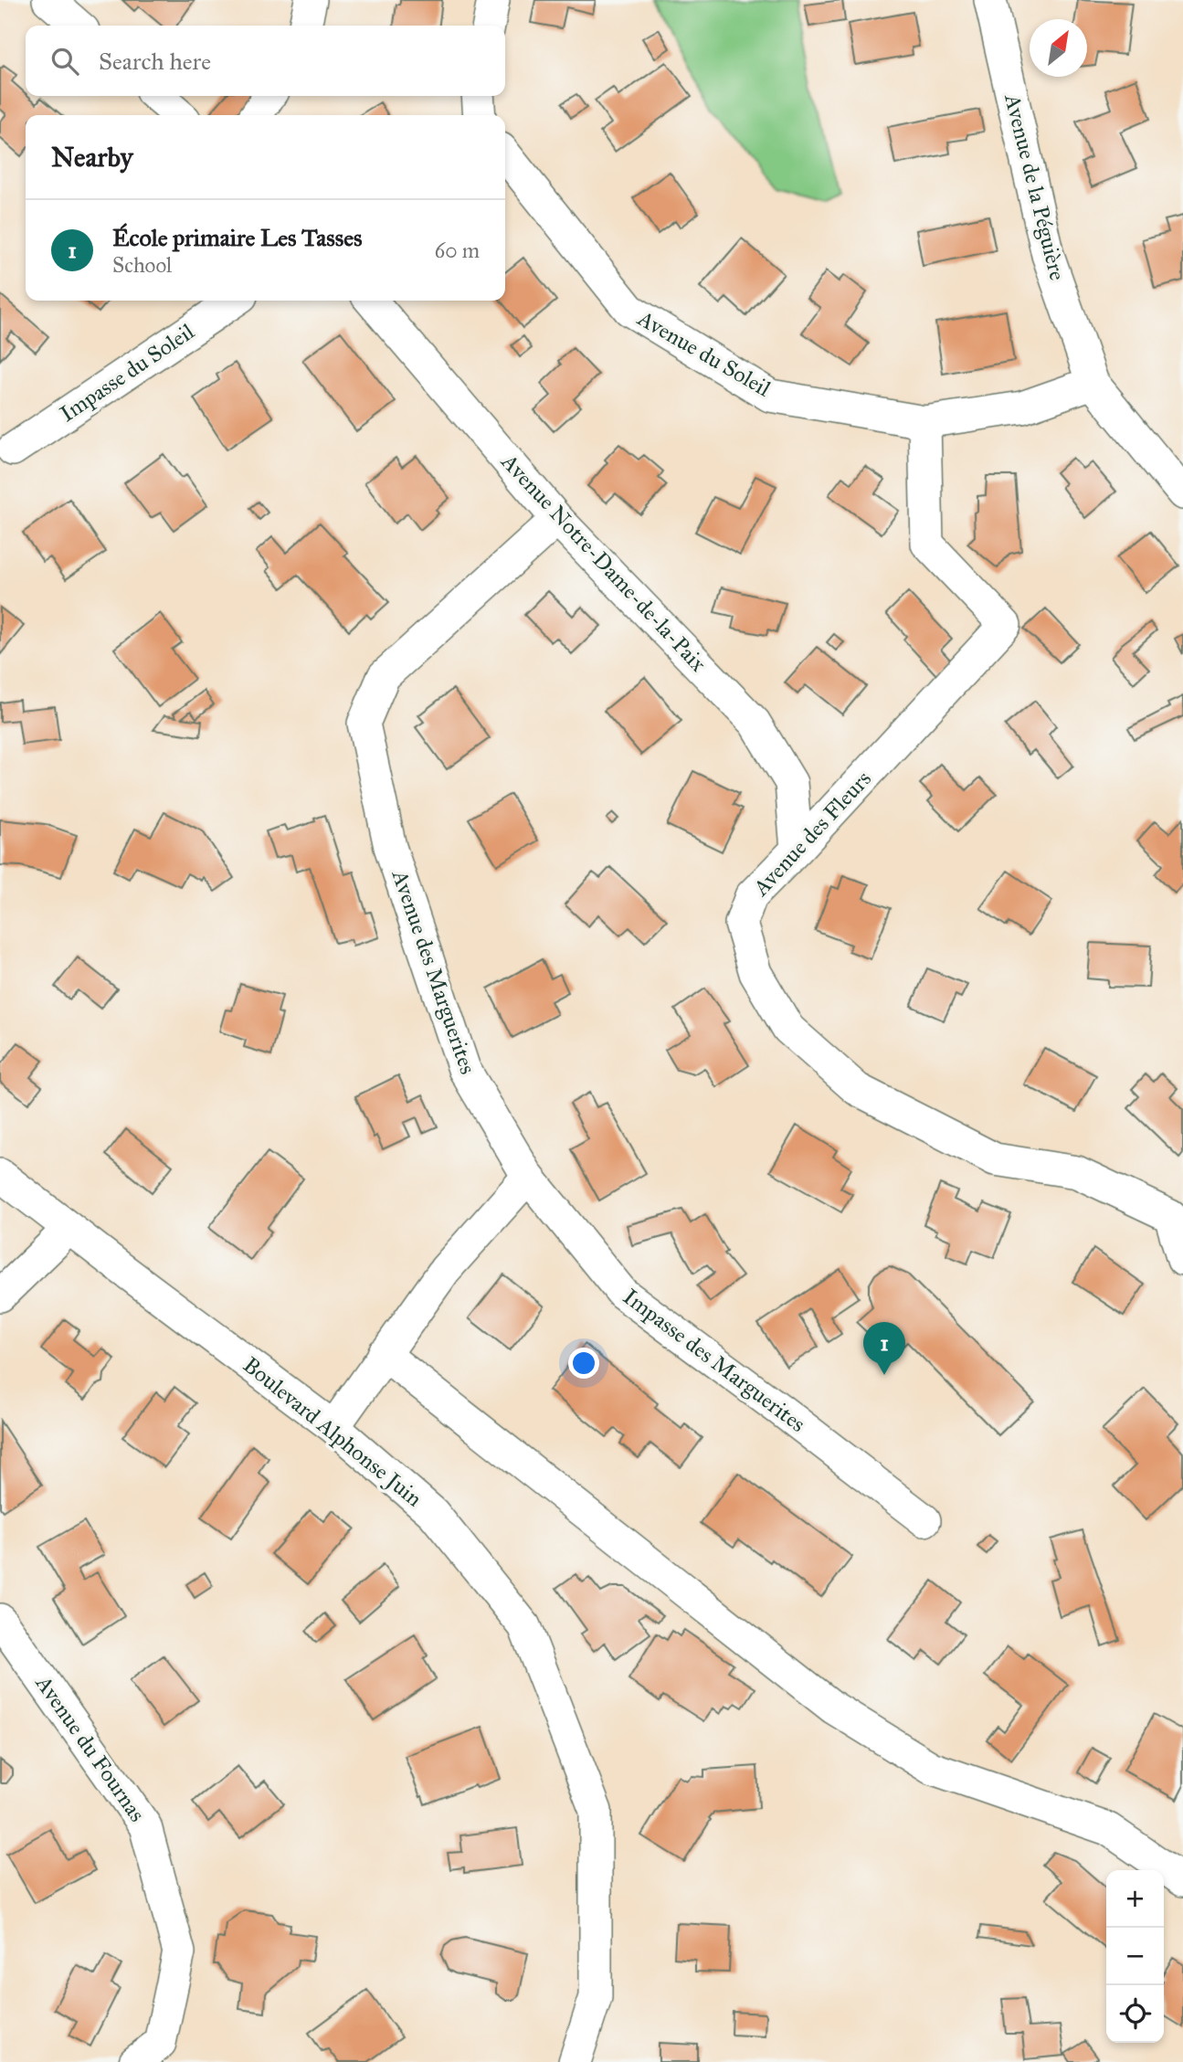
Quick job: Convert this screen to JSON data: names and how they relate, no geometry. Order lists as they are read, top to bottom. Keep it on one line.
{"streets":{"street":["Avenue de la Péguière","Avenue du Soleil","Impasse du Soleil","Avenue Notre-Dame-de-la-Paix","Avenue des Fleurs","Avenue des Marguerites","Impasse des Marguerites","Boulevard Alphonse Juin","Avenue du Fournas"]},"crossings":[["Avenue de la Péguière","Avenue du Soleil"],["Avenue du Soleil","Avenue des Fleurs"],["Avenue Notre-Dame-de-la-Paix","Avenue des Fleurs"],["Avenue Notre-Dame-de-la-Paix","Avenue des Marguerites"],["Avenue des Marguerites","Impasse des Marguerites"]],"north":"top right","page":{"search":"Search here","heading":"Nearby","list":[{"mark":"1","name":"École primaire Les Tasses","note":"School","value":"60 m"}],"pins":"1","map_buttons":["+","−"]}}
